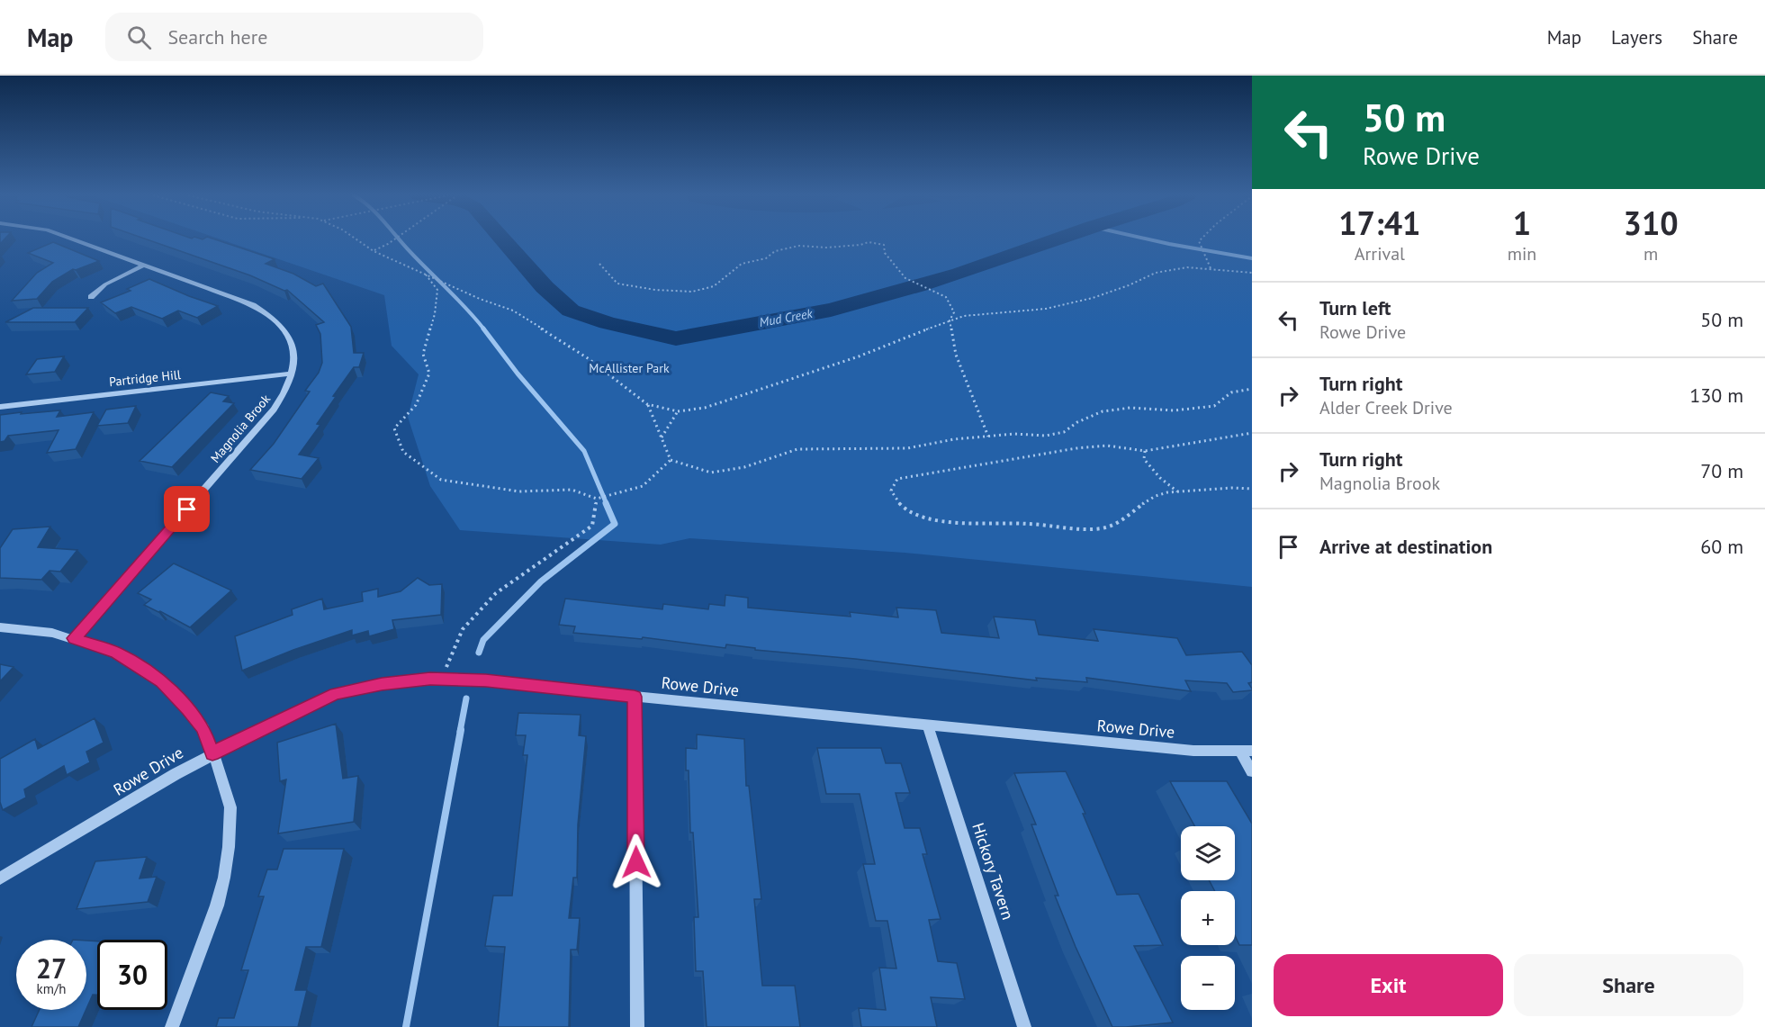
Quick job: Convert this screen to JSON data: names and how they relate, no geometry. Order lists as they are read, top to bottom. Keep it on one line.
{"streets":{"street":["Partridge Hill","Magnolia Brook","Rowe Drive","Hickory Tavern"]},"crossings":[["Partridge Hill","Magnolia Brook"],["Rowe Drive","Hickory Tavern"]],"water":["Mud Creek"],"parks":["McAllister Park"],"page":{"header":"Map","search":"Search here","nav":["Map","Layers","Share"],"turn":["50 m","Rowe Drive"],"eta":["17:41","Arrival","1","min","310","m"],"list":[{"name":"Turn left","note":"Rowe Drive","value":"50 m"},{"name":"Turn right","note":"Alder Creek Drive","value":"130 m"},{"name":"Turn right","note":"Magnolia Brook","value":"70 m"},{"name":"Arrive at destination","value":"60 m"}],"map_buttons":["+","−"],"speed":"27 km/h","limit":"30","buttons":["Exit","Share"]}}
